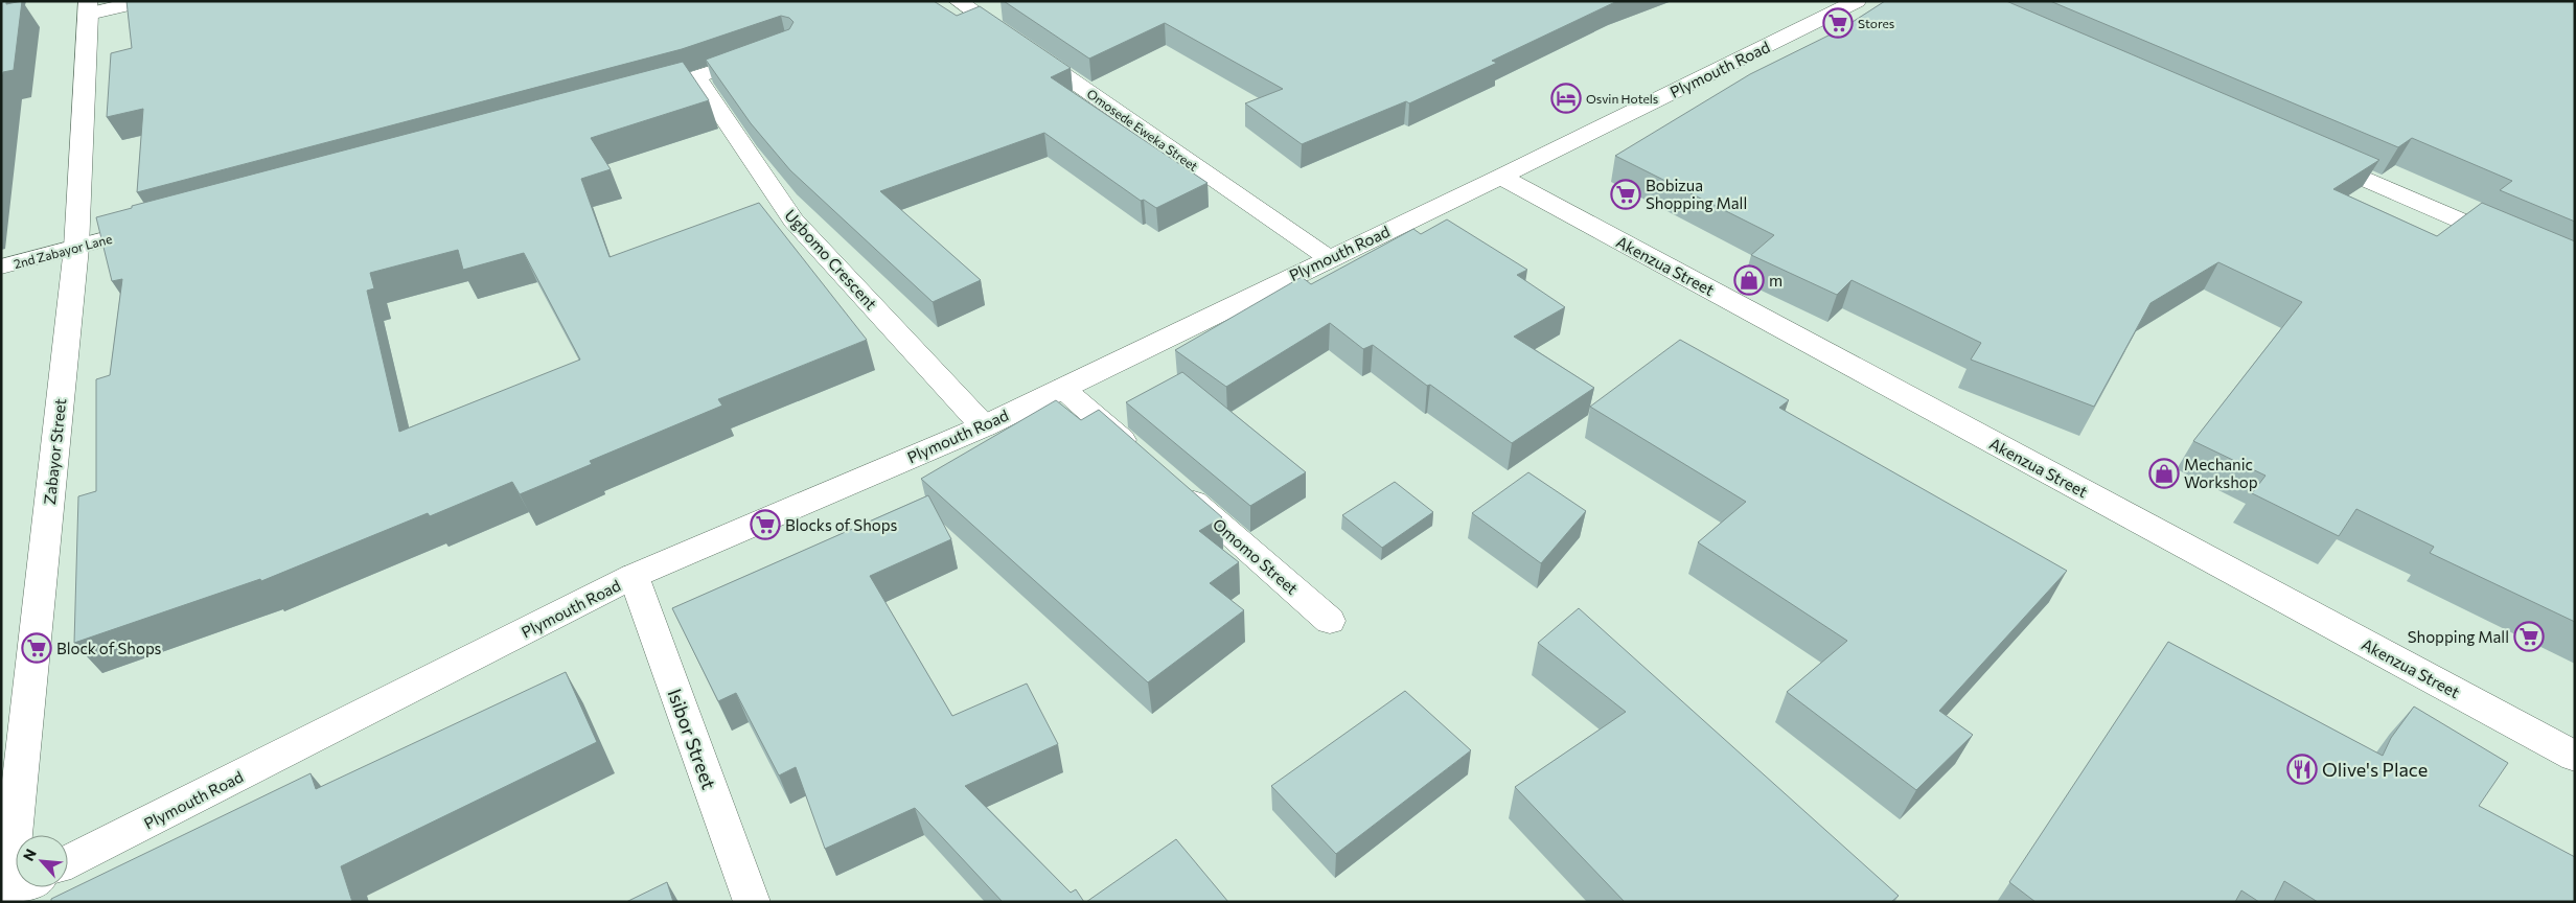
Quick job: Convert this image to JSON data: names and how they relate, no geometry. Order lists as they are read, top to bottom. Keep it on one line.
{"streets":{"street":["Plymouth Road","Omosede Eweka Street","2nd Zabayor Lane","Ugbomo Crescent","Akenzua Street","Zabayor Street","Omomo Street","Isibor Street"]},"crossings":[["Plymouth Road","Omosede Eweka Street"],["Plymouth Road","Ugbomo Crescent"],["Plymouth Road","Akenzua Street"],["Plymouth Road","Isibor Street"],["2nd Zabayor Lane","Zabayor Street"]],"places":{"supermarket":["Stores","Bobizua Shopping Mall","Blocks of Shops","Shopping Mall","Block of Shops"],"hotel":["Osvin Hotels"],"shop":["m","Mechanic Workshop"],"restaurant":["Olive's Place"]},"north":"top left"}
